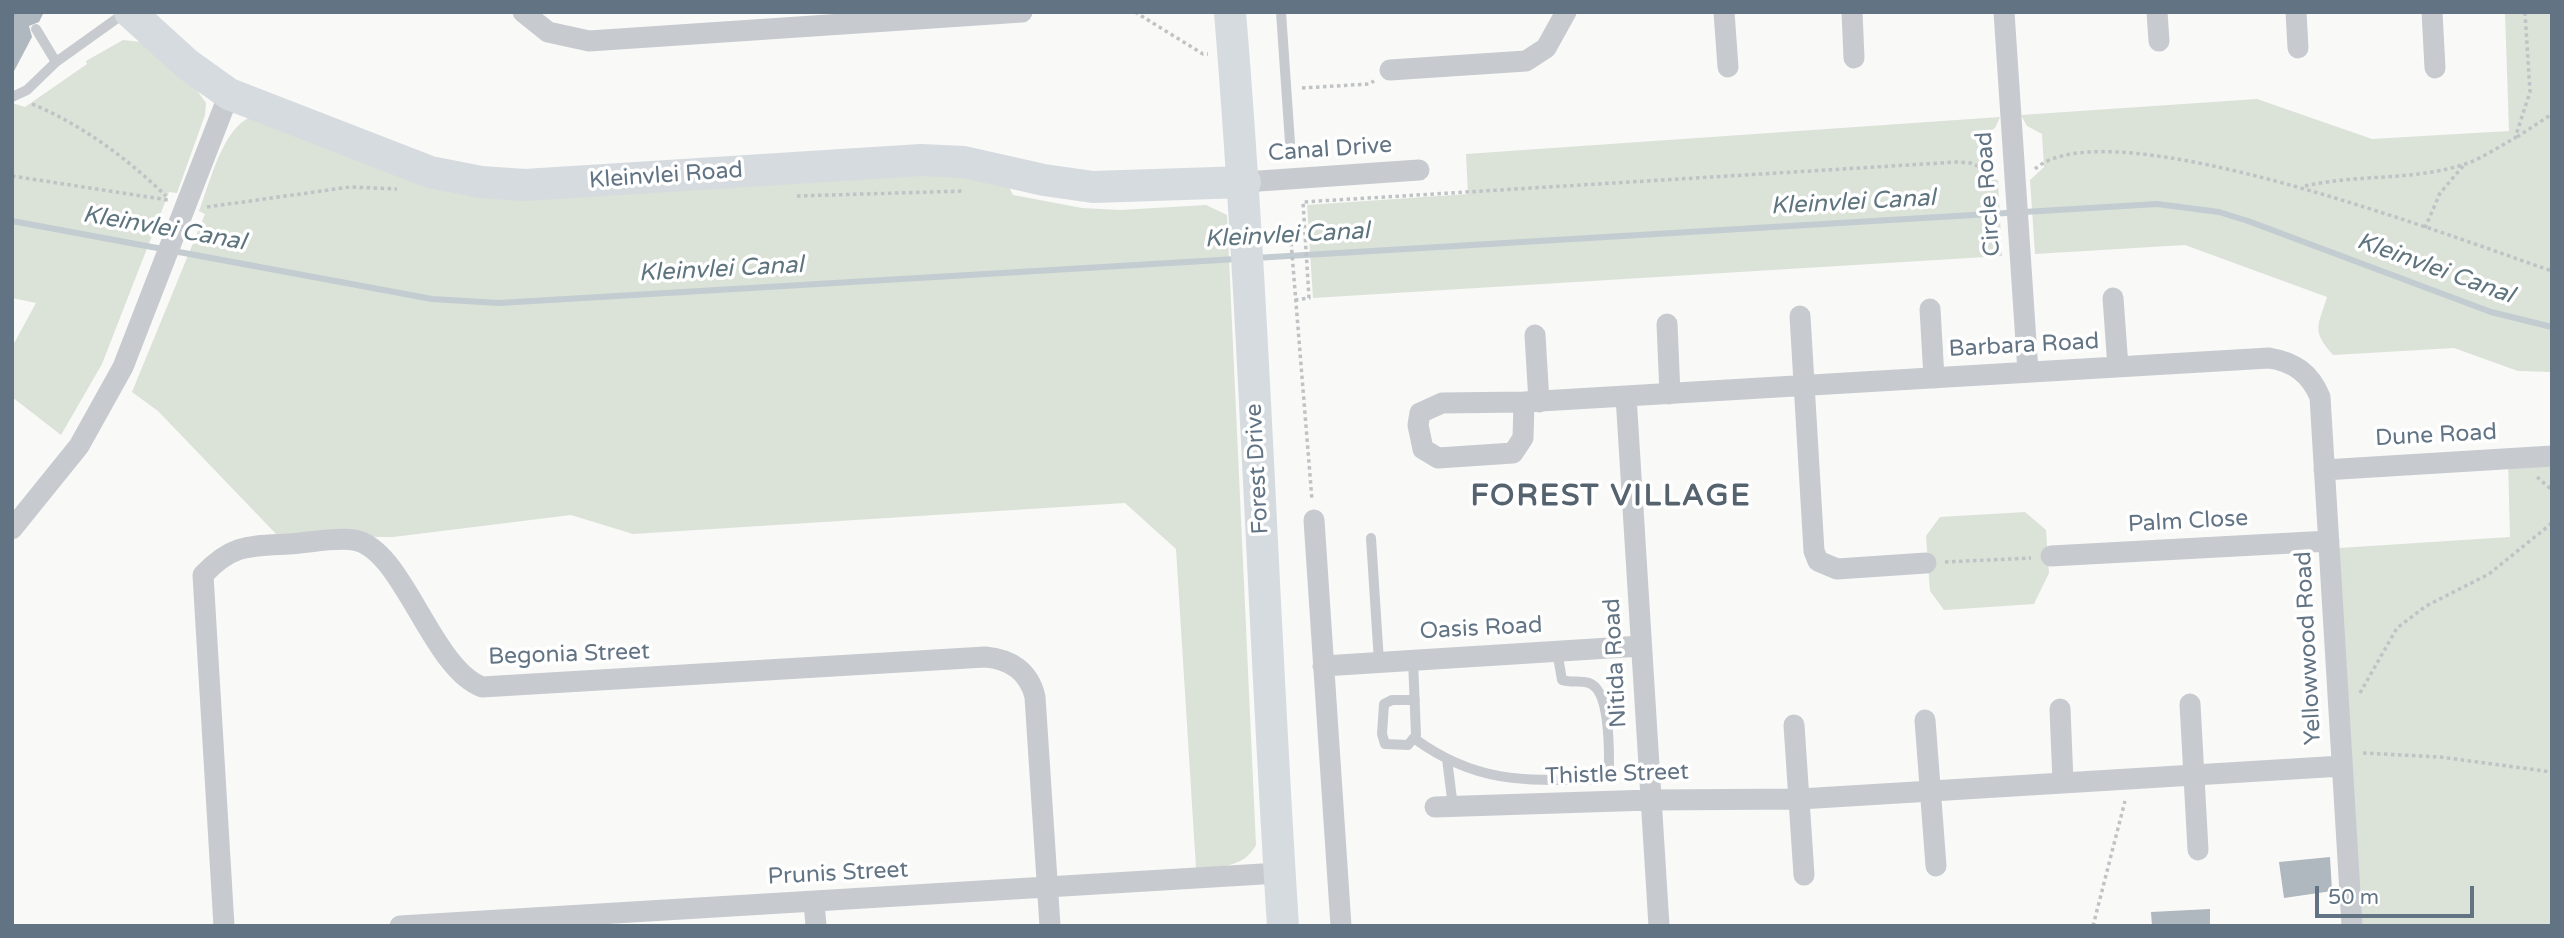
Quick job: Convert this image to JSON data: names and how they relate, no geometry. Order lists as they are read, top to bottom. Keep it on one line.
{"streets":{"street":["Canal Drive","Kleinvlei Road","Circle Road","Barbara Road","Dune Road","Forest Drive","Palm Close","Oasis Road","Yellowwood Road","Begonia Street","Nitida Road","Thistle Street","Prunis Street"]},"crossings":[["Canal Drive","Kleinvlei Road"],["Canal Drive","Forest Drive"],["Kleinvlei Road","Forest Drive"],["Circle Road","Barbara Road"],["Barbara Road","Yellowwood Road"],["Barbara Road","Nitida Road"],["Dune Road","Yellowwood Road"],["Forest Drive","Prunis Street"],["Palm Close","Yellowwood Road"],["Oasis Road","Nitida Road"],["Yellowwood Road","Thistle Street"],["Begonia Street","Prunis Street"],["Nitida Road","Thistle Street"]],"districts":["FOREST VILLAGE"],"water":["Kleinvlei Canal"],"scale_bar":"50 m"}
